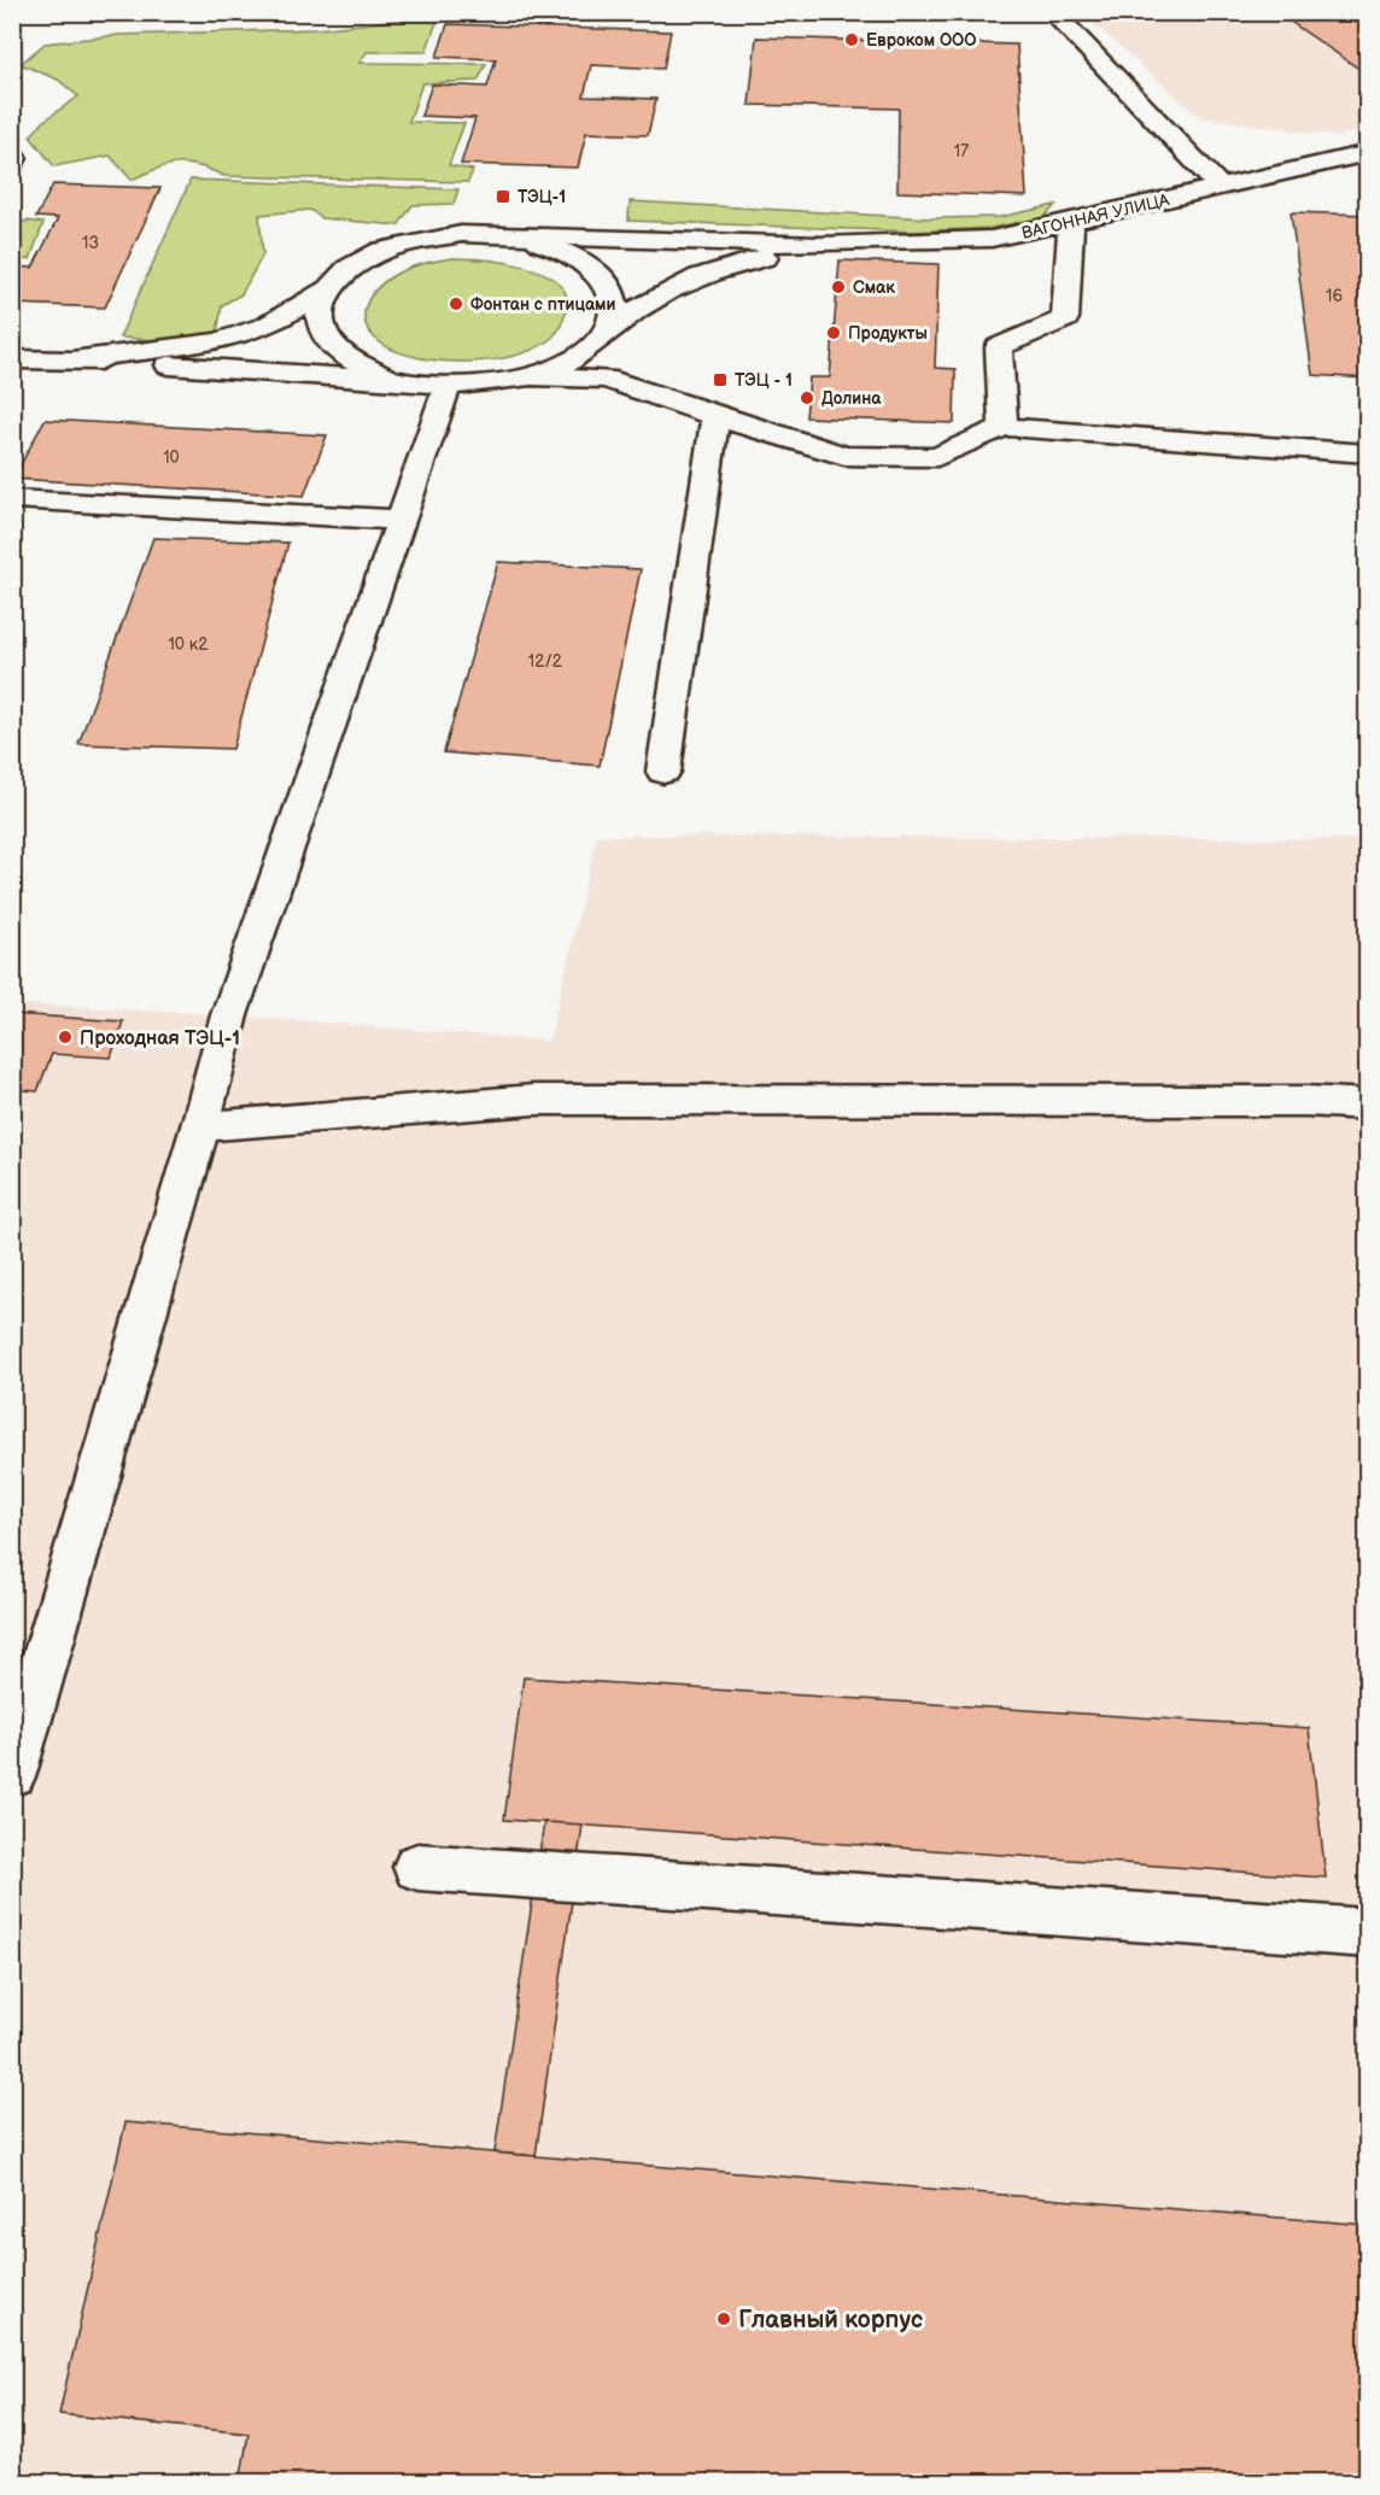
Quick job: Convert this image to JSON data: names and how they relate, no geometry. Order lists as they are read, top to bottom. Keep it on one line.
{"streets":{"street":["ВАГОННАЯ УЛИЦА"]},"places":{"other":["Евроком ООО","Смак","Фонтан с птицами","Продукты","Долина","Проходная ТЭЦ-1","Главный корпус"],"transit":["ТЭЦ-1","ТЭЦ - 1"]},"house_numbers":["17","13","16","10","10 к2","12/2"]}
